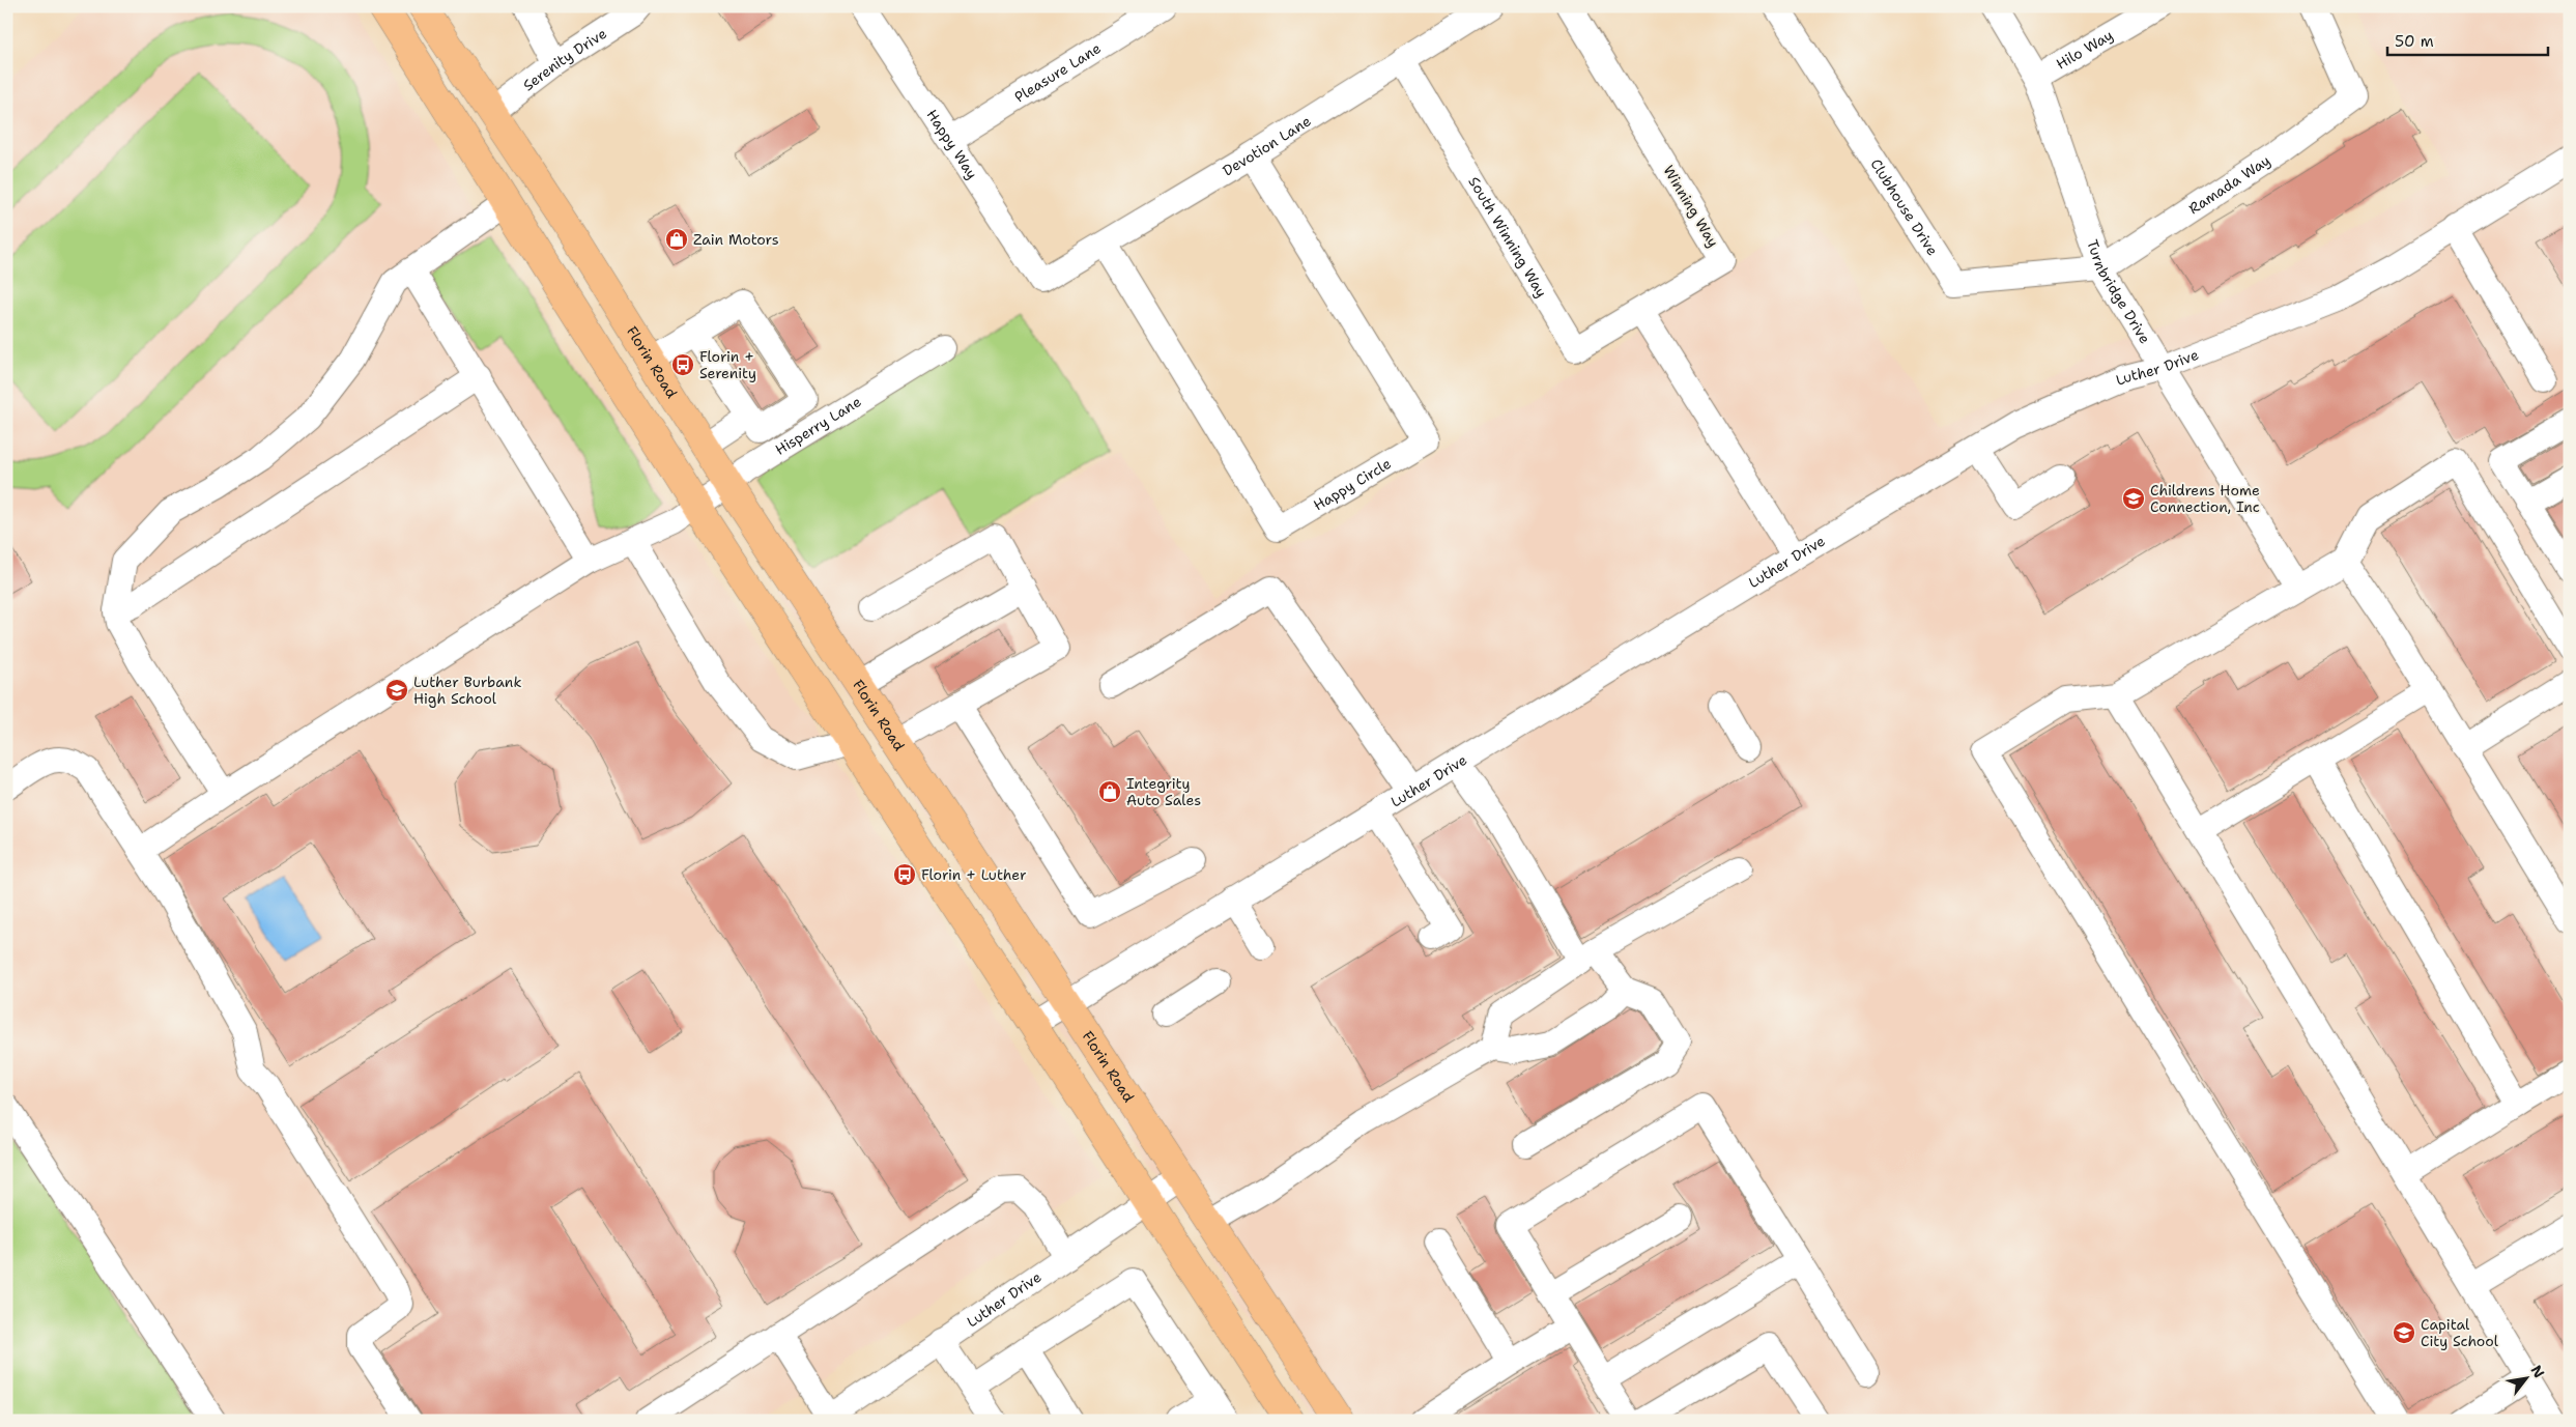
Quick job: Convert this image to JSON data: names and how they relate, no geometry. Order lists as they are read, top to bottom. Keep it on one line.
{"streets":{"main road":["Florin Road"],"street":["Hilo Way","Serenity Drive","Pleasure Lane","Happy Way","Devotion Lane","Ramada Way","Winning Way","Clubhouse Drive","South Winning Way","Turnbridge Drive","Luther Drive","Hisperry Lane","Happy Circle"]},"crossings":[["Hilo Way","Turnbridge Drive"],["Serenity Drive","Florin Road"],["Pleasure Lane","Happy Way"],["Happy Way","Devotion Lane"],["Devotion Lane","South Winning Way"],["Devotion Lane","Happy Circle"],["Ramada Way","Clubhouse Drive"],["Ramada Way","Turnbridge Drive"],["Winning Way","South Winning Way"],["Clubhouse Drive","Turnbridge Drive"],["Turnbridge Drive","Luther Drive"],["Florin Road","Luther Drive"],["Florin Road","Hisperry Lane"]],"places":{"shop":["Zain Motors","Integrity Auto Sales"],"bus stop":["Florin + Serenity","Florin + Luther"],"school or university":["Childrens Home Connection, Inc","Luther Burbank High School","Capital City School"]},"scale_bar":"50 m","north":"top right"}
